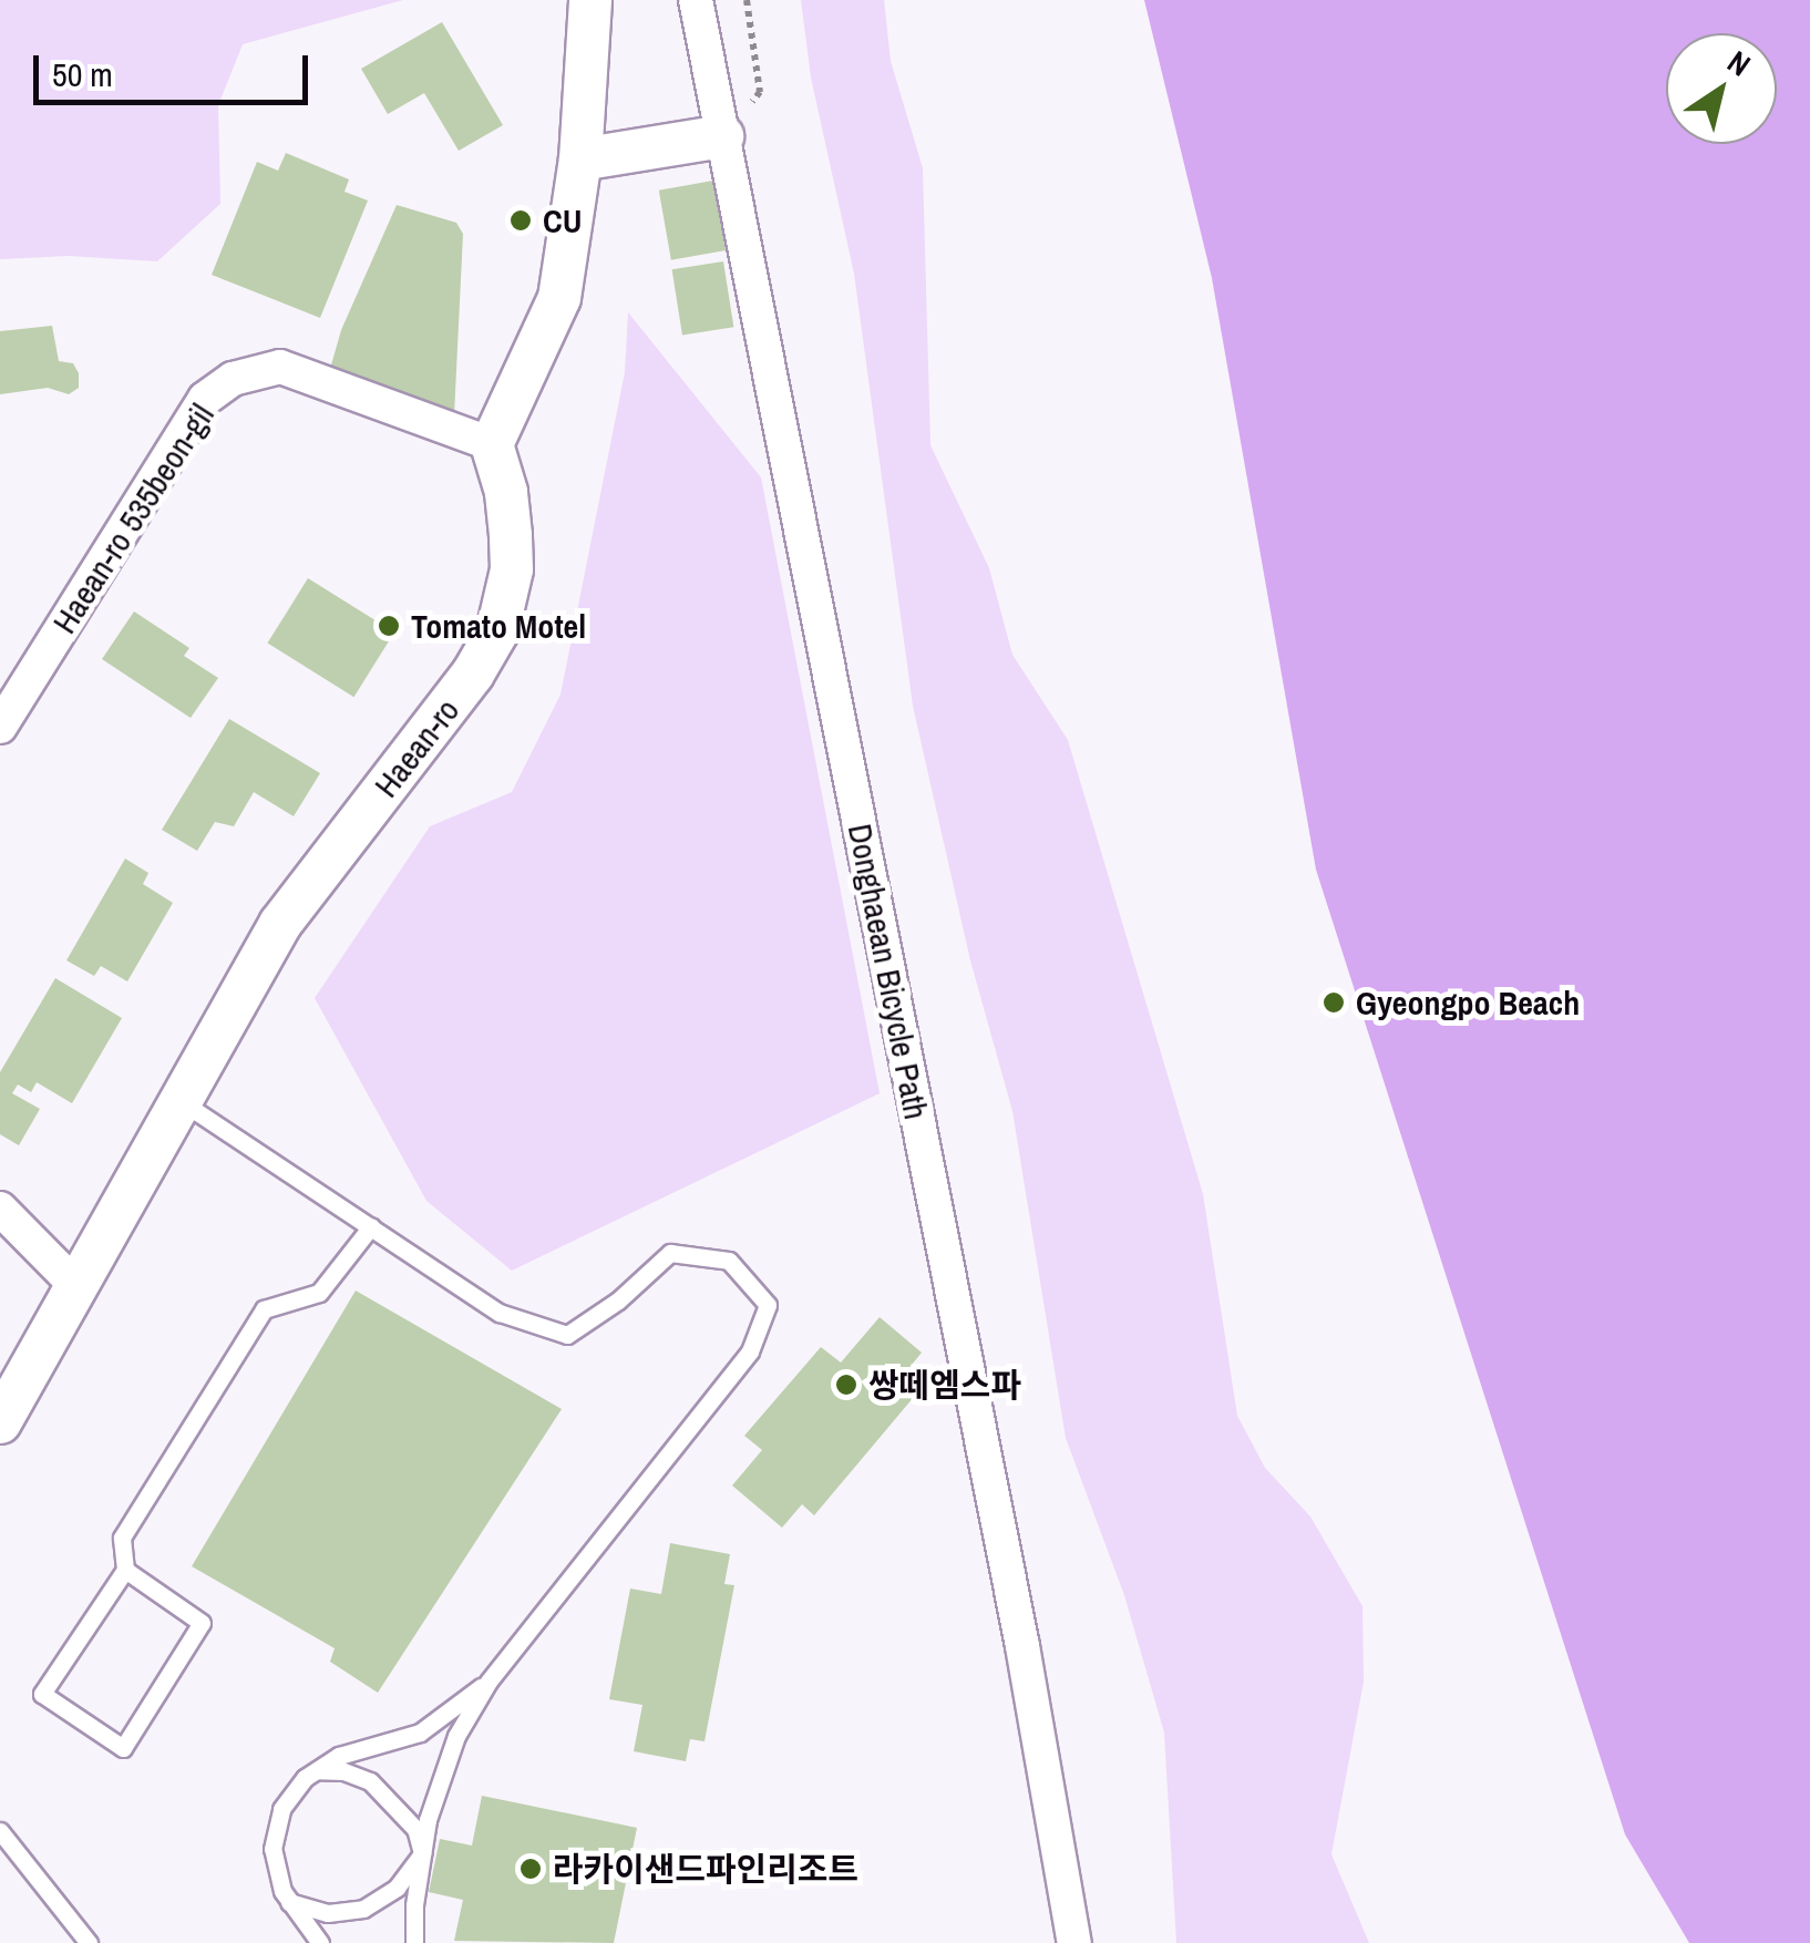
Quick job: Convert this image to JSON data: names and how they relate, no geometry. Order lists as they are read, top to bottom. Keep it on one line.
{"streets":{"street":["Haean-ro 535beon-gil","Haean-ro","Donghaean Bicycle Path"]},"crossings":[["Haean-ro 535beon-gil","Haean-ro"]],"places":["CU","Tomato Motel","Gyeongpo Beach","쌍떼엠스파","라카이샌드파인리조트"],"scale_bar":"50 m","north":"top right"}
